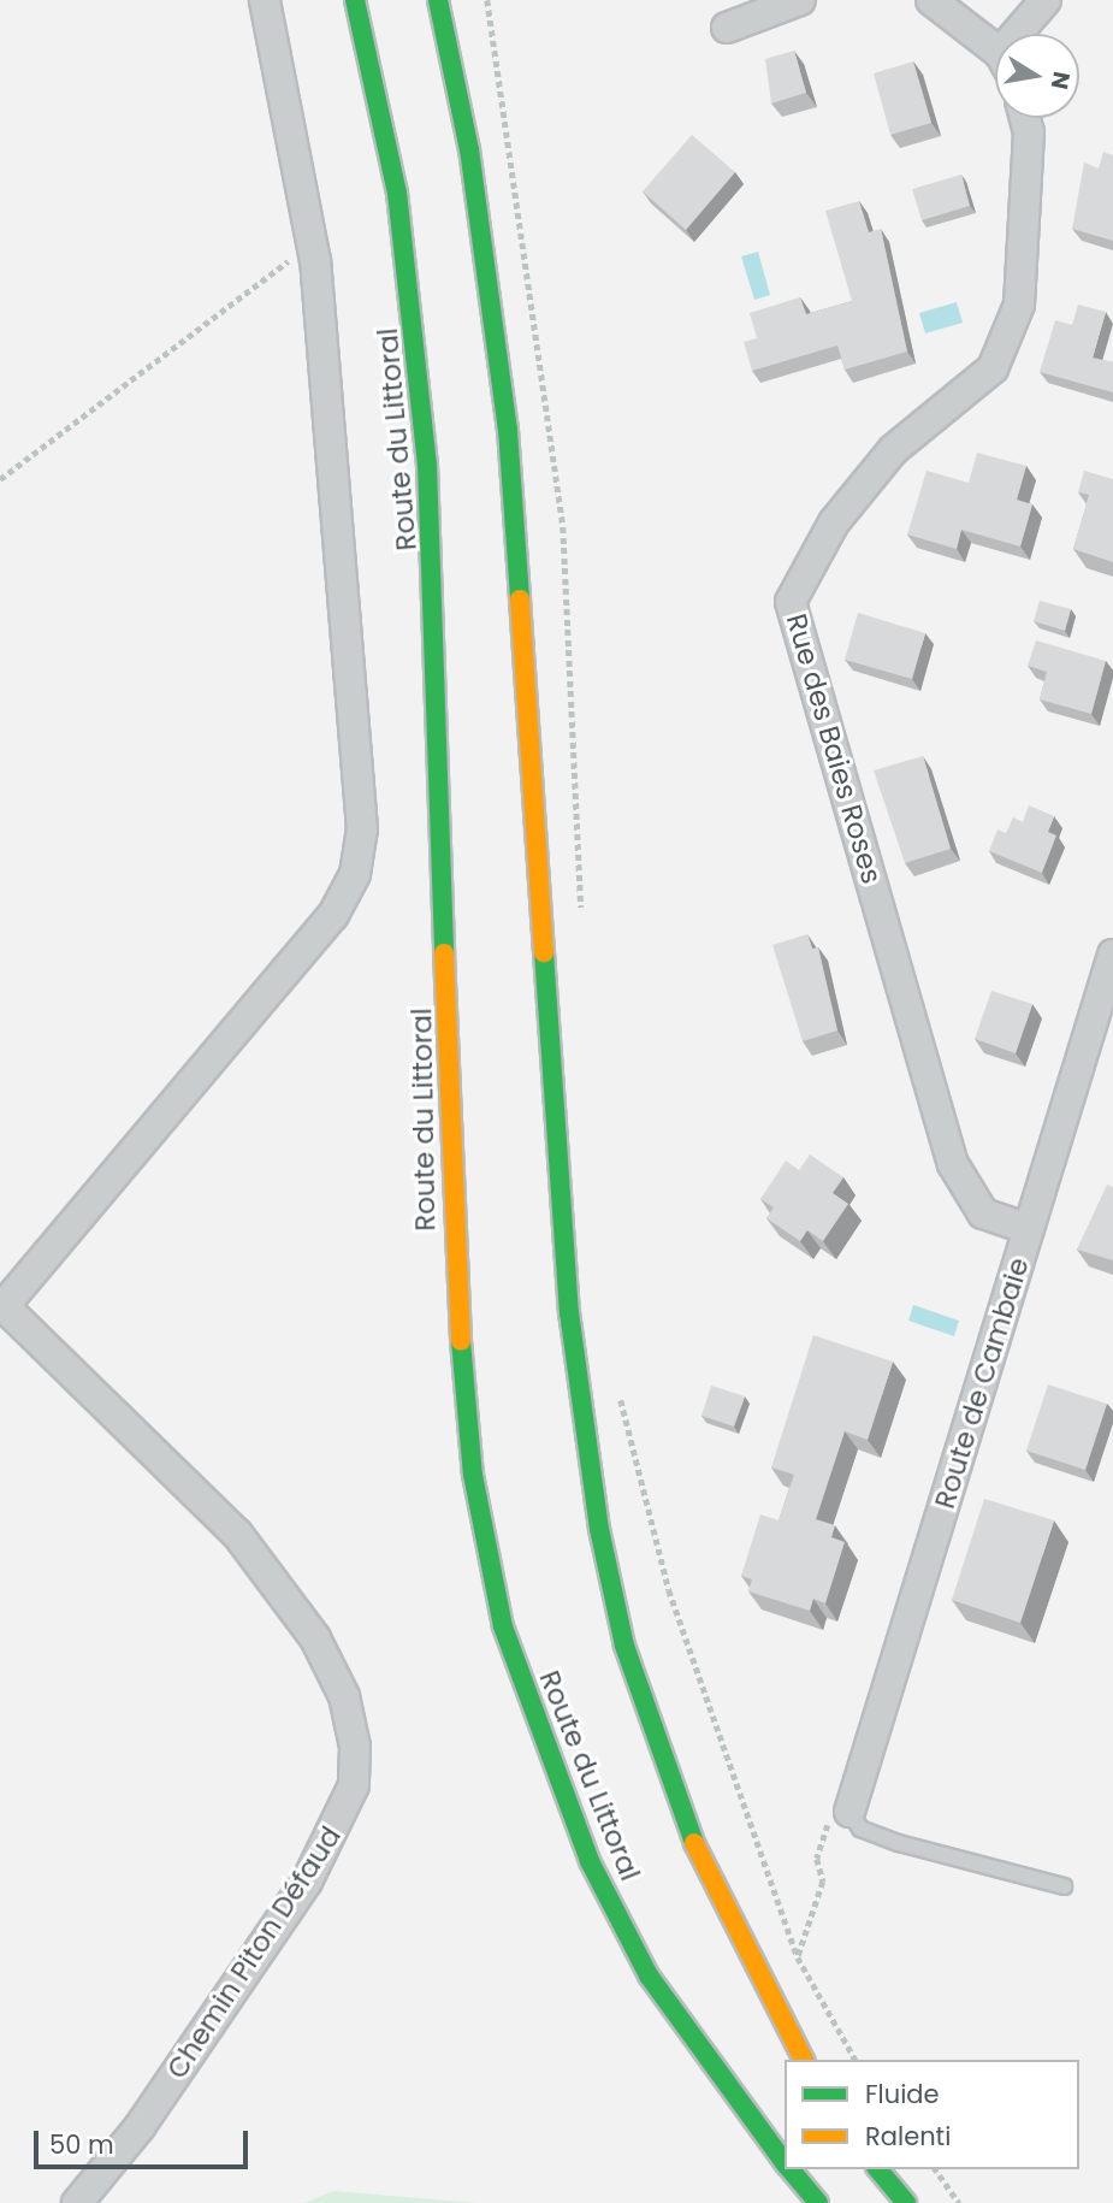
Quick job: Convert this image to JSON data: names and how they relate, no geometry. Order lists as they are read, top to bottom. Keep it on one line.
{"streets":{"highway":["Route du Littoral"],"street":["Rue des Baies Roses","Route de Cambaie","Chemin Piton Défaud"]},"crossings":[["Rue des Baies Roses","Route de Cambaie"]],"legend":["Fluide","Ralenti"],"scale_bar":"50 m","north":"right"}
